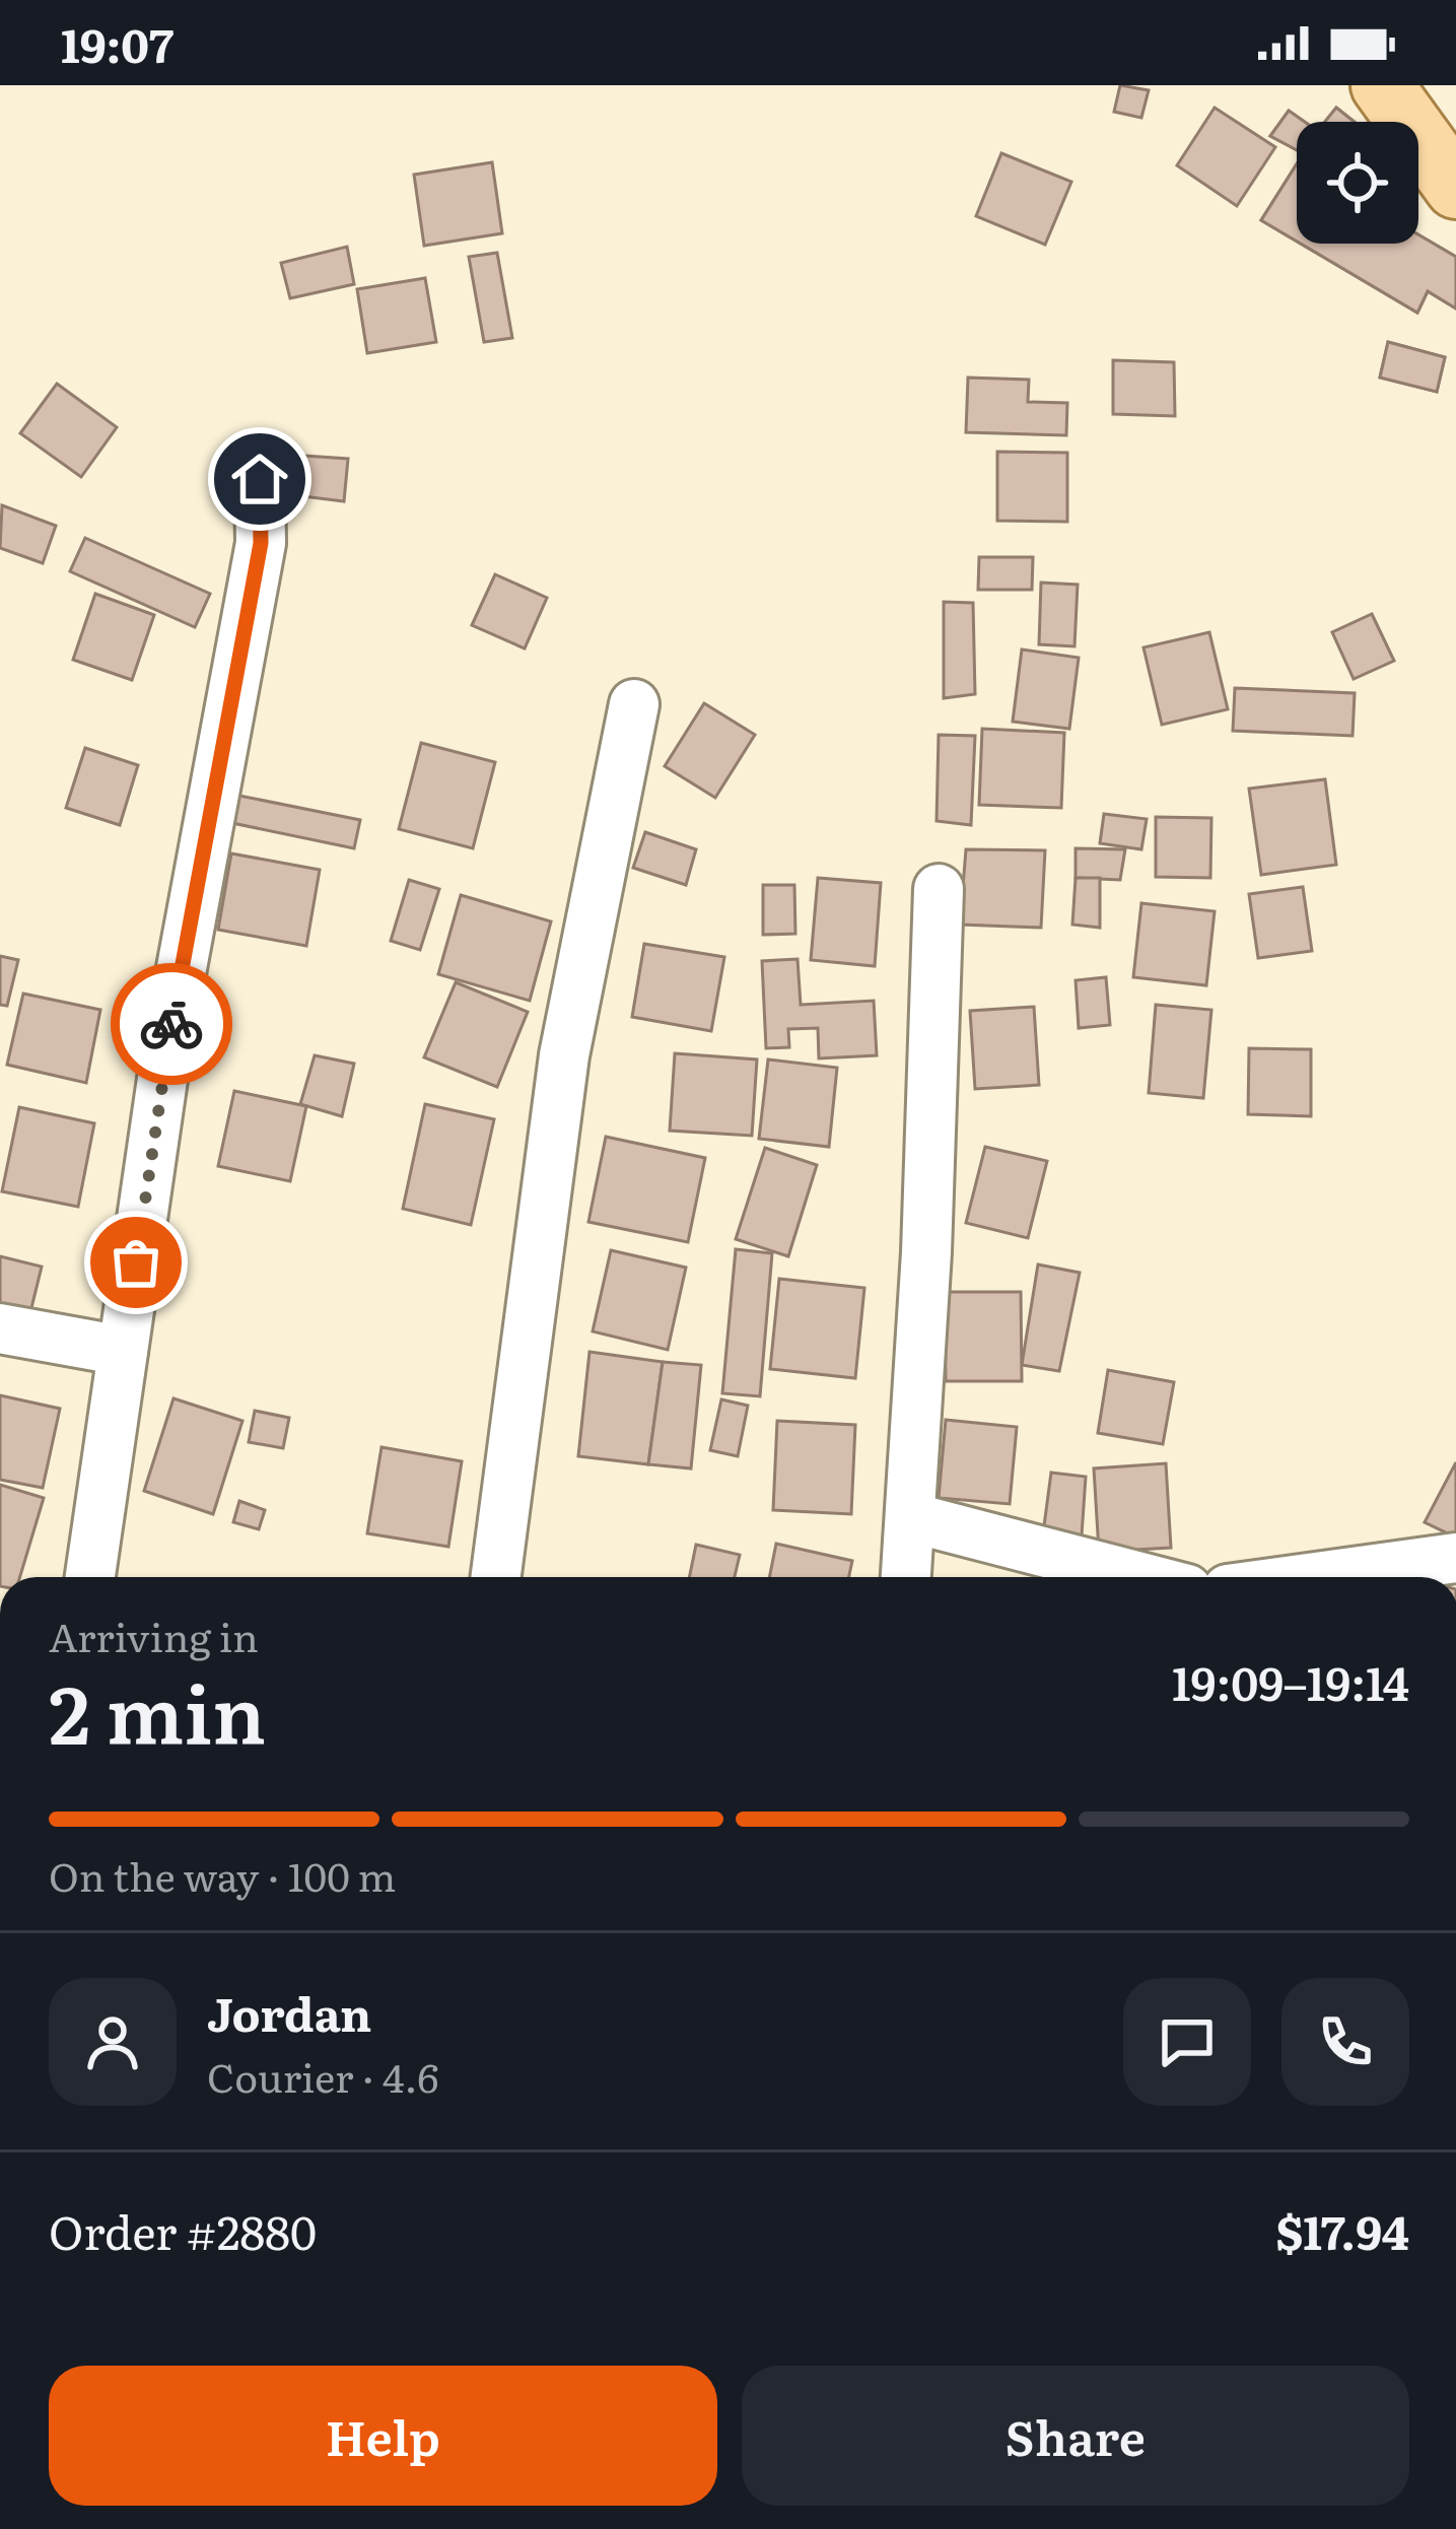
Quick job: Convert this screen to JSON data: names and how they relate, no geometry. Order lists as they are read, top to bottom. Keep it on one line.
{"page":{"status":"19:07","heading":["2 min","Arriving in","19:09–19:14"],"panel":["Jordan","Courier · 4.6","Order #2880","$17.94"],"bar":"On the way · 100 m","buttons":["Help","Share"]}}
